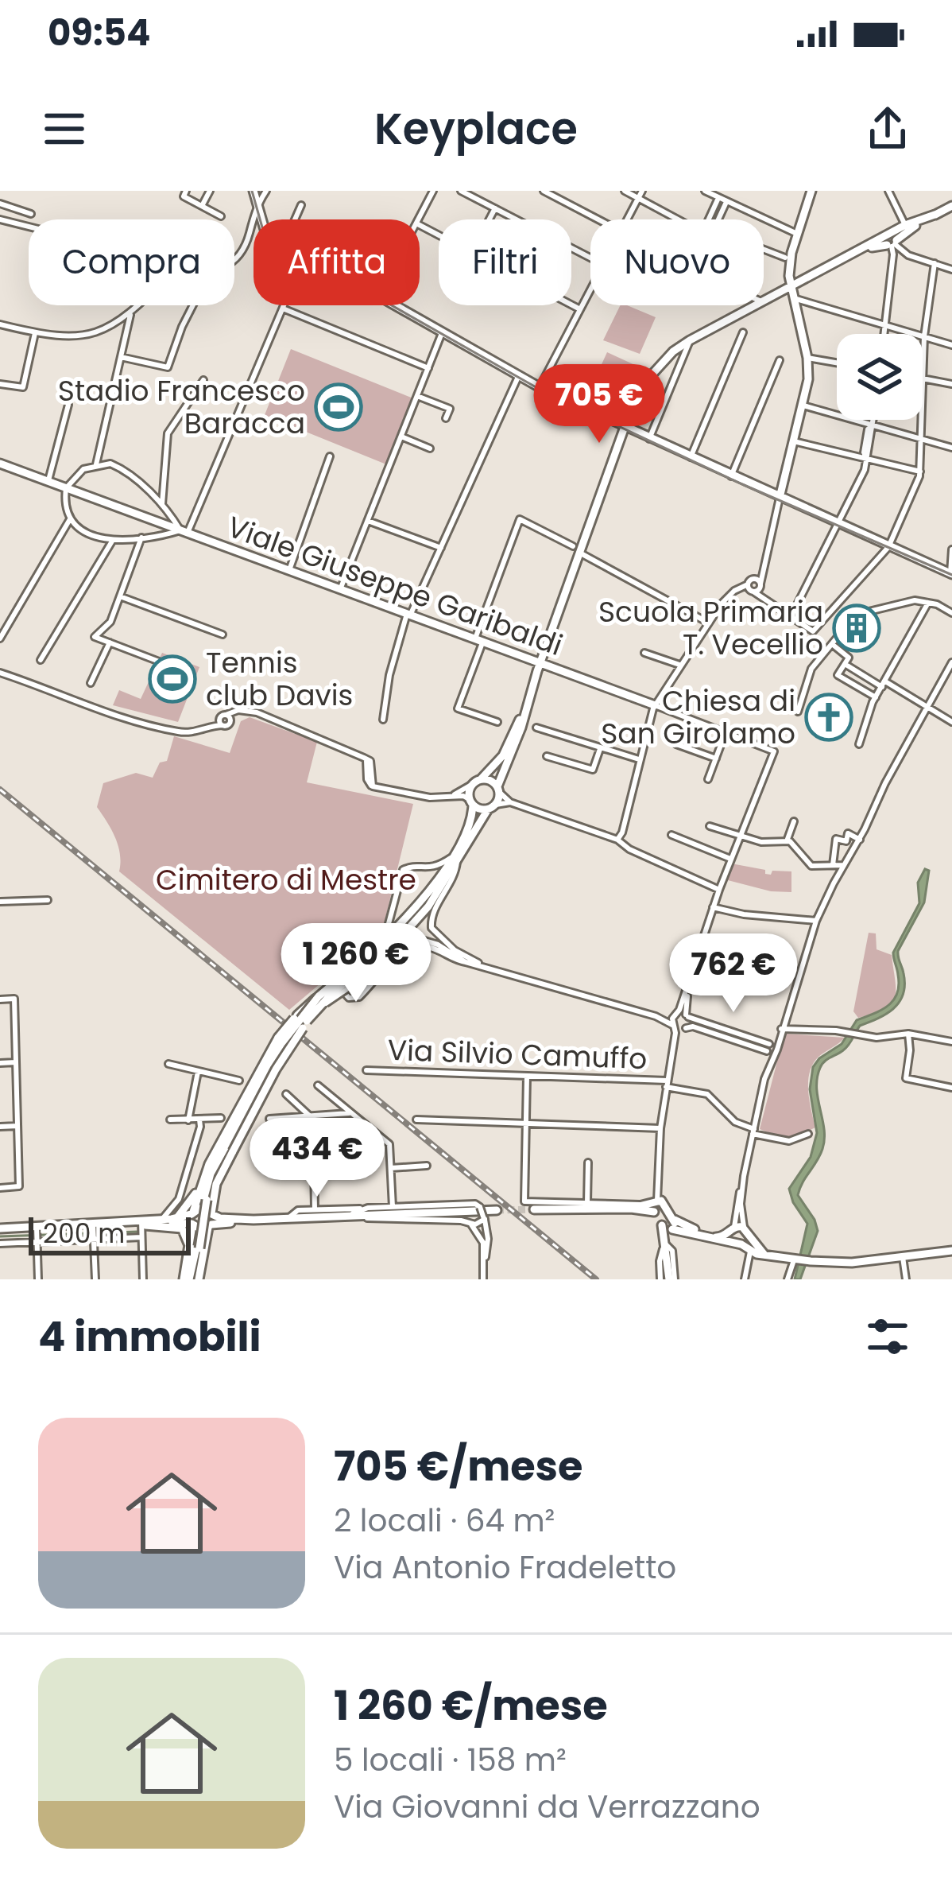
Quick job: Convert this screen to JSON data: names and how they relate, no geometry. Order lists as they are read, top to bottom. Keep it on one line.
{"streets":{"street":["Viale Giuseppe Garibaldi","Via Silvio Camuffo"]},"parks":["Cimitero di Mestre"],"places":{"sports":["Stadio Francesco Baracca","Tennis club Davis"],"building":["Scuola Primaria T. Vecellio"],"church":["Chiesa di San Girolamo"]},"scale_bar":"200 m","page":{"status":"09:54","header":"Keyplace","chip":["Compra","Affitta","Filtri","Nuovo"],"price":["705 €","1 260 €","762 €","434 €"],"scale":"200 m","heading":"4 immobili","list":[{"name":"705 €/mese","note":"2 locali · 64 m² · Via Antonio Fradeletto"},{"name":"1 260 €/mese","note":"5 locali · 158 m² · Via Giovanni da Verrazzano"}]}}
